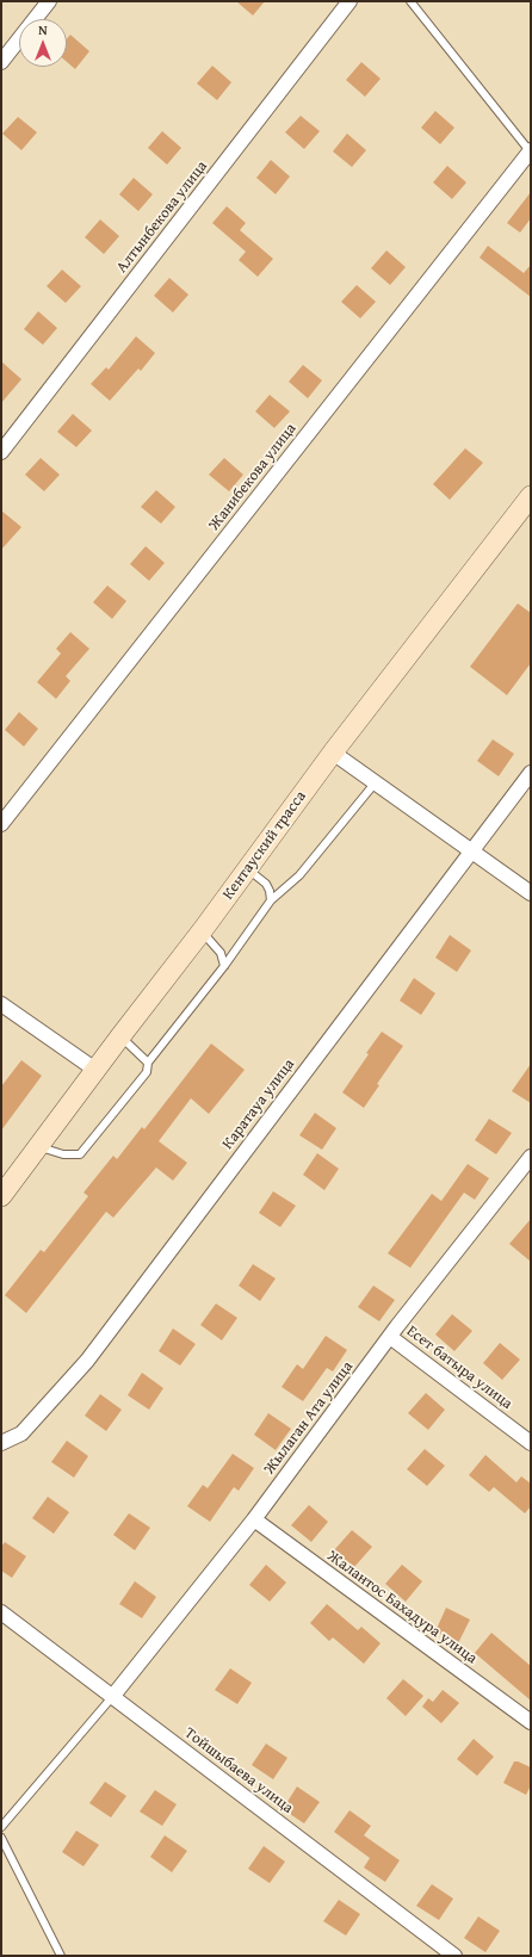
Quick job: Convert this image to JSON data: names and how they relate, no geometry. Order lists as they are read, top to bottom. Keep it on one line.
{"streets":{"main road":["Кентауский трасса"],"street":["Алтынбекова улица","Жанибекова улица","Каратауа улица","Есет батыра улица","Жылаган Ата улица","Жалантос Бахадура улица","Тойшыбаева улица"]},"crossings":[["Есет батыра улица","Жылаган Ата улица"],["Жылаган Ата улица","Жалантос Бахадура улица"],["Жылаган Ата улица","Тойшыбаева улица"]],"north":"top"}
